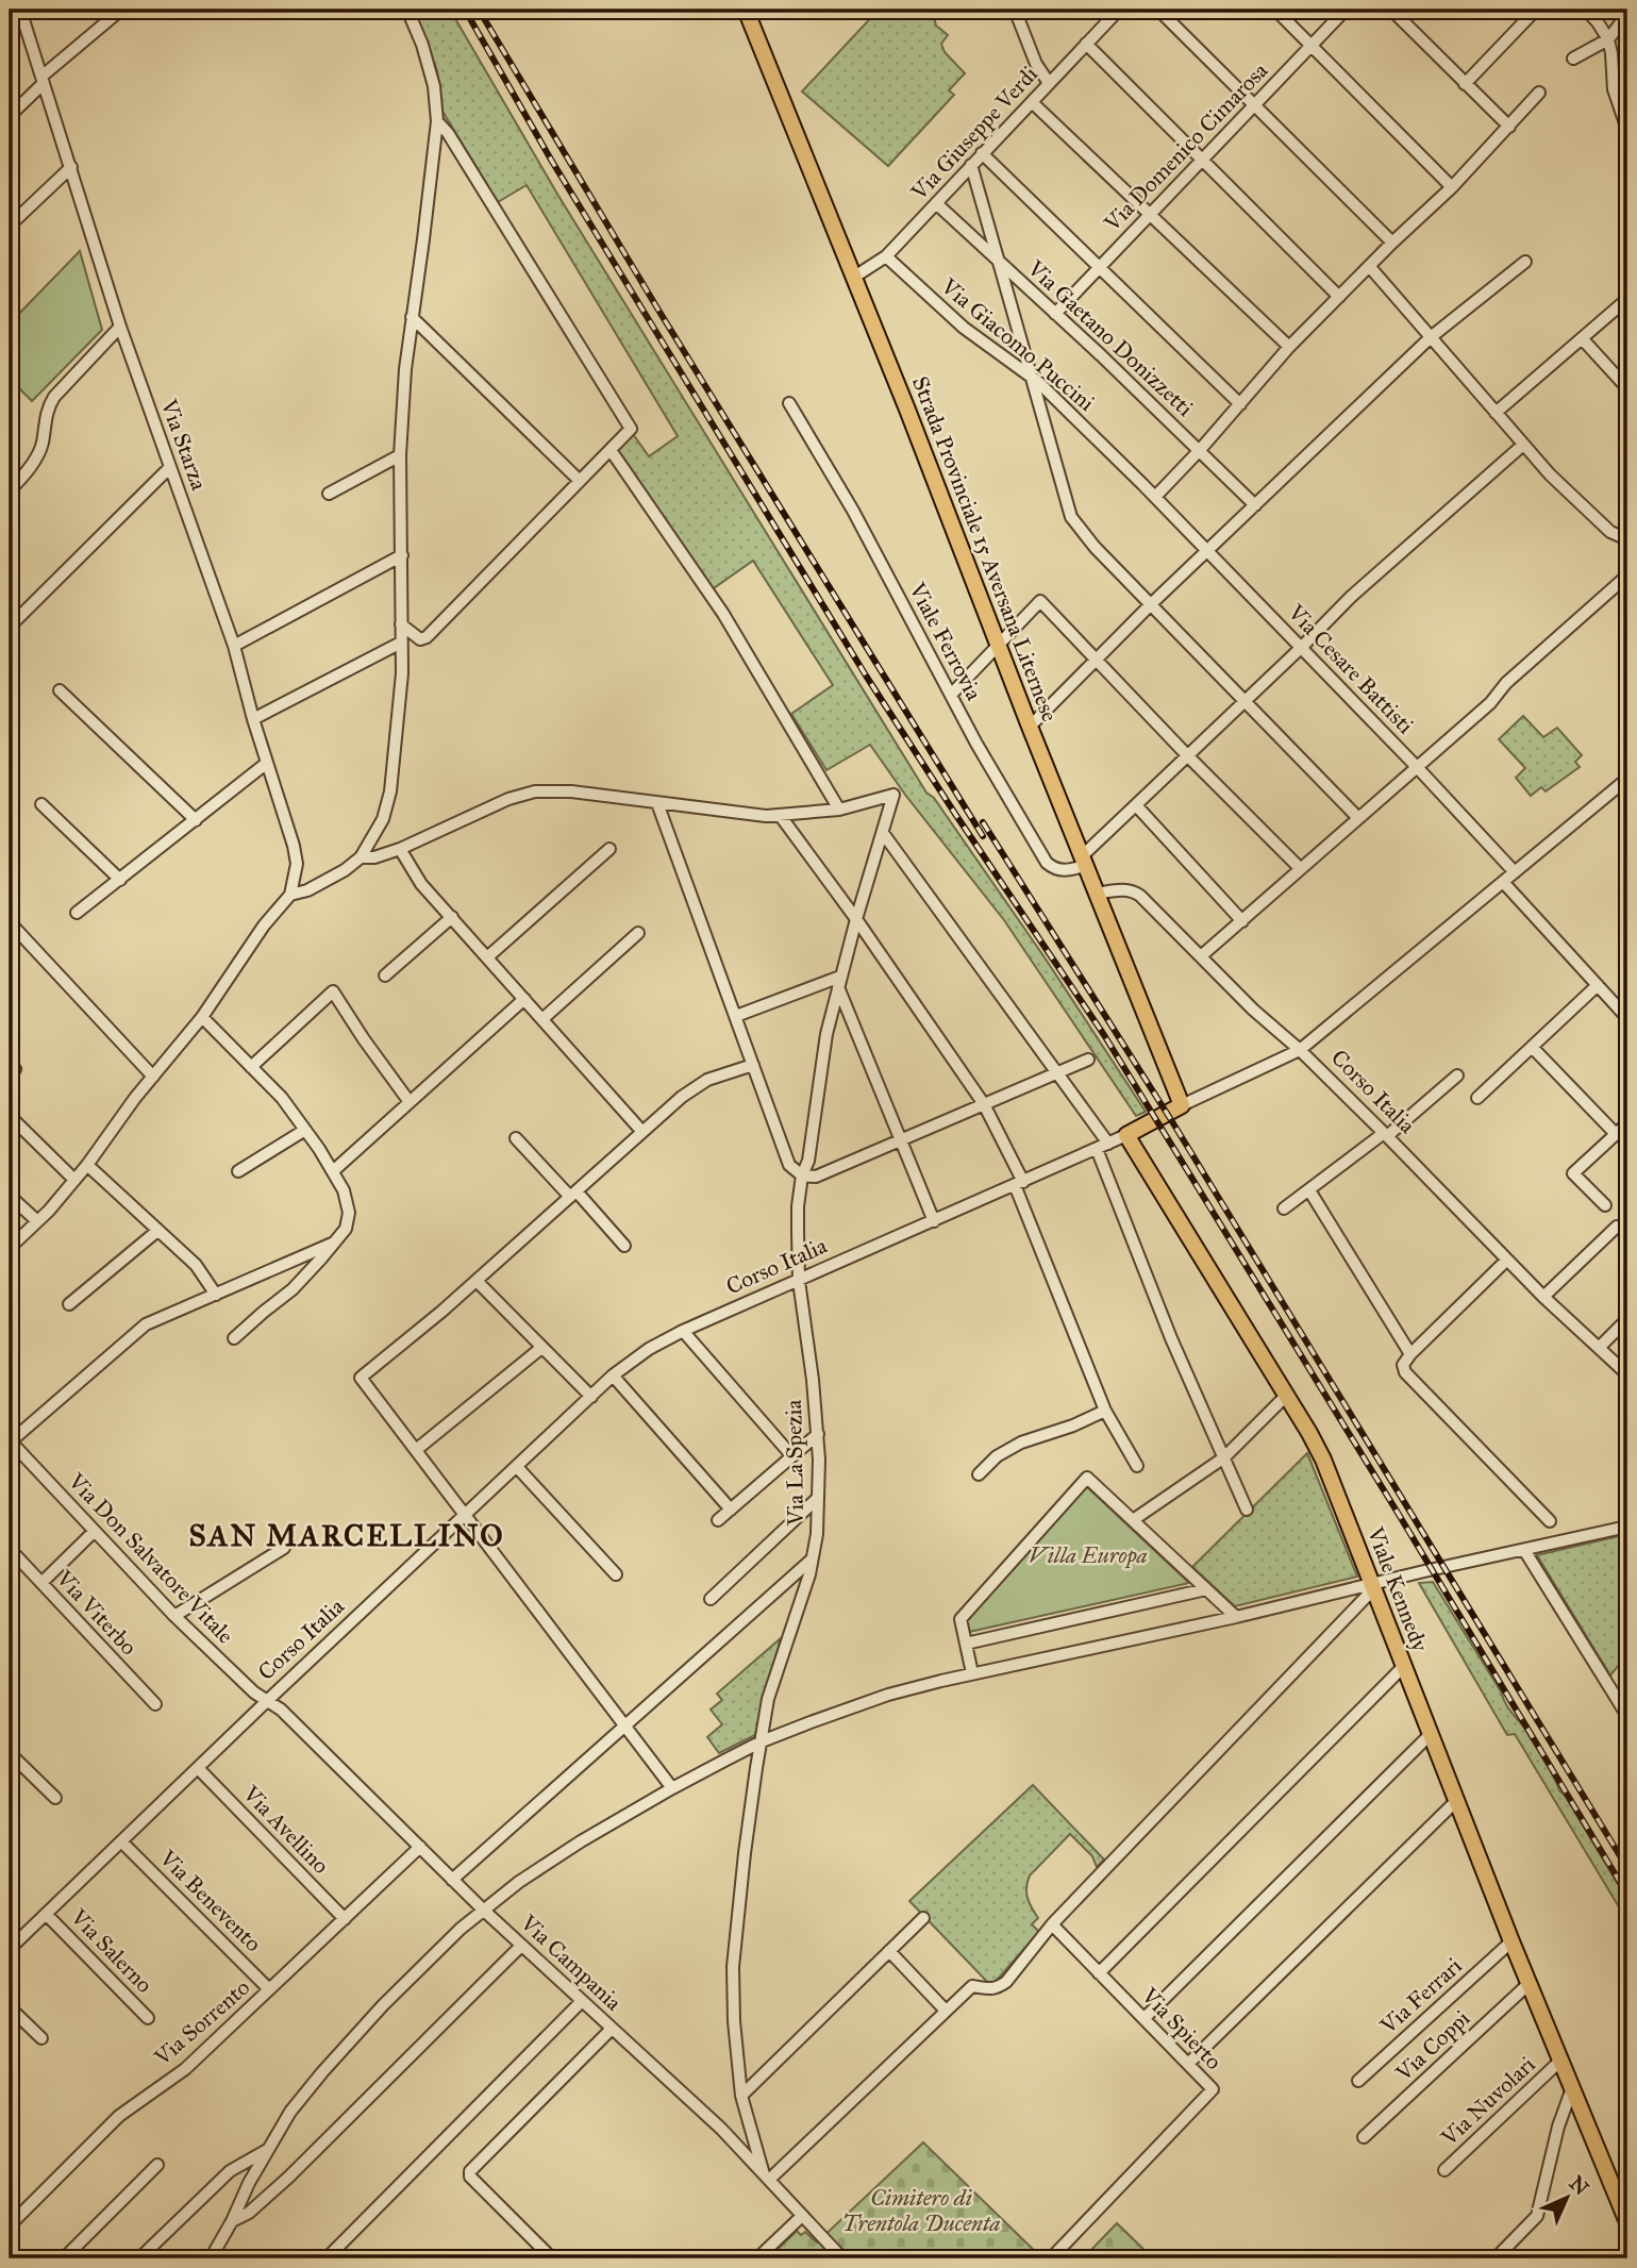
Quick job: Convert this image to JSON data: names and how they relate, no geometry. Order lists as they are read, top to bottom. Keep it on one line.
{"streets":{"main road":["Strada Provinciale 15 Aversana Liternese","Corso Italia","Viale Kennedy"],"street":["Via Giuseppe Verdi","Via Domenico Cimarosa","Via Gaetano Donizzetti","Via Giacomo Puccini","Via Starza","Viale Ferrovia","Via Cesare Battisti","Via La Spezia","Via Don Salvatore Vitale","Via Viterbo","Via Avellino","Via Benevento","Via Salerno","Via Campania","Via Ferrari","Via Sorrento","Via Spierto","Via Coppi","Via Nuvolari"]},"crossings":[["Via Giuseppe Verdi","Via Gaetano Donizzetti"],["Via Giuseppe Verdi","Via Giacomo Puccini"],["Via Giuseppe Verdi","Strada Provinciale 15 Aversana Liternese"],["Via Domenico Cimarosa","Via Gaetano Donizzetti"],["Via Giacomo Puccini","Via Cesare Battisti"],["Strada Provinciale 15 Aversana Liternese","Viale Ferrovia"],["Strada Provinciale 15 Aversana Liternese","Corso Italia"],["Corso Italia","Via La Spezia"],["Corso Italia","Via Don Salvatore Vitale"],["Corso Italia","Viale Kennedy"],["Corso Italia","Via Avellino"],["Corso Italia","Via Benevento"],["Corso Italia","Via Salerno"],["Corso Italia","Via Campania"],["Via La Spezia","Via Campania"],["Via Don Salvatore Vitale","Via Campania"],["Viale Kennedy","Via Ferrari"],["Viale Kennedy","Via Coppi"],["Viale Kennedy","Via Nuvolari"],["Via Avellino","Via Sorrento"],["Via Benevento","Via Sorrento"],["Via Campania","Via Sorrento"]],"districts":["SAN MARCELLINO"],"parks":["Villa Europa","Cimitero di Trentola Ducenta"],"north":"top right"}
